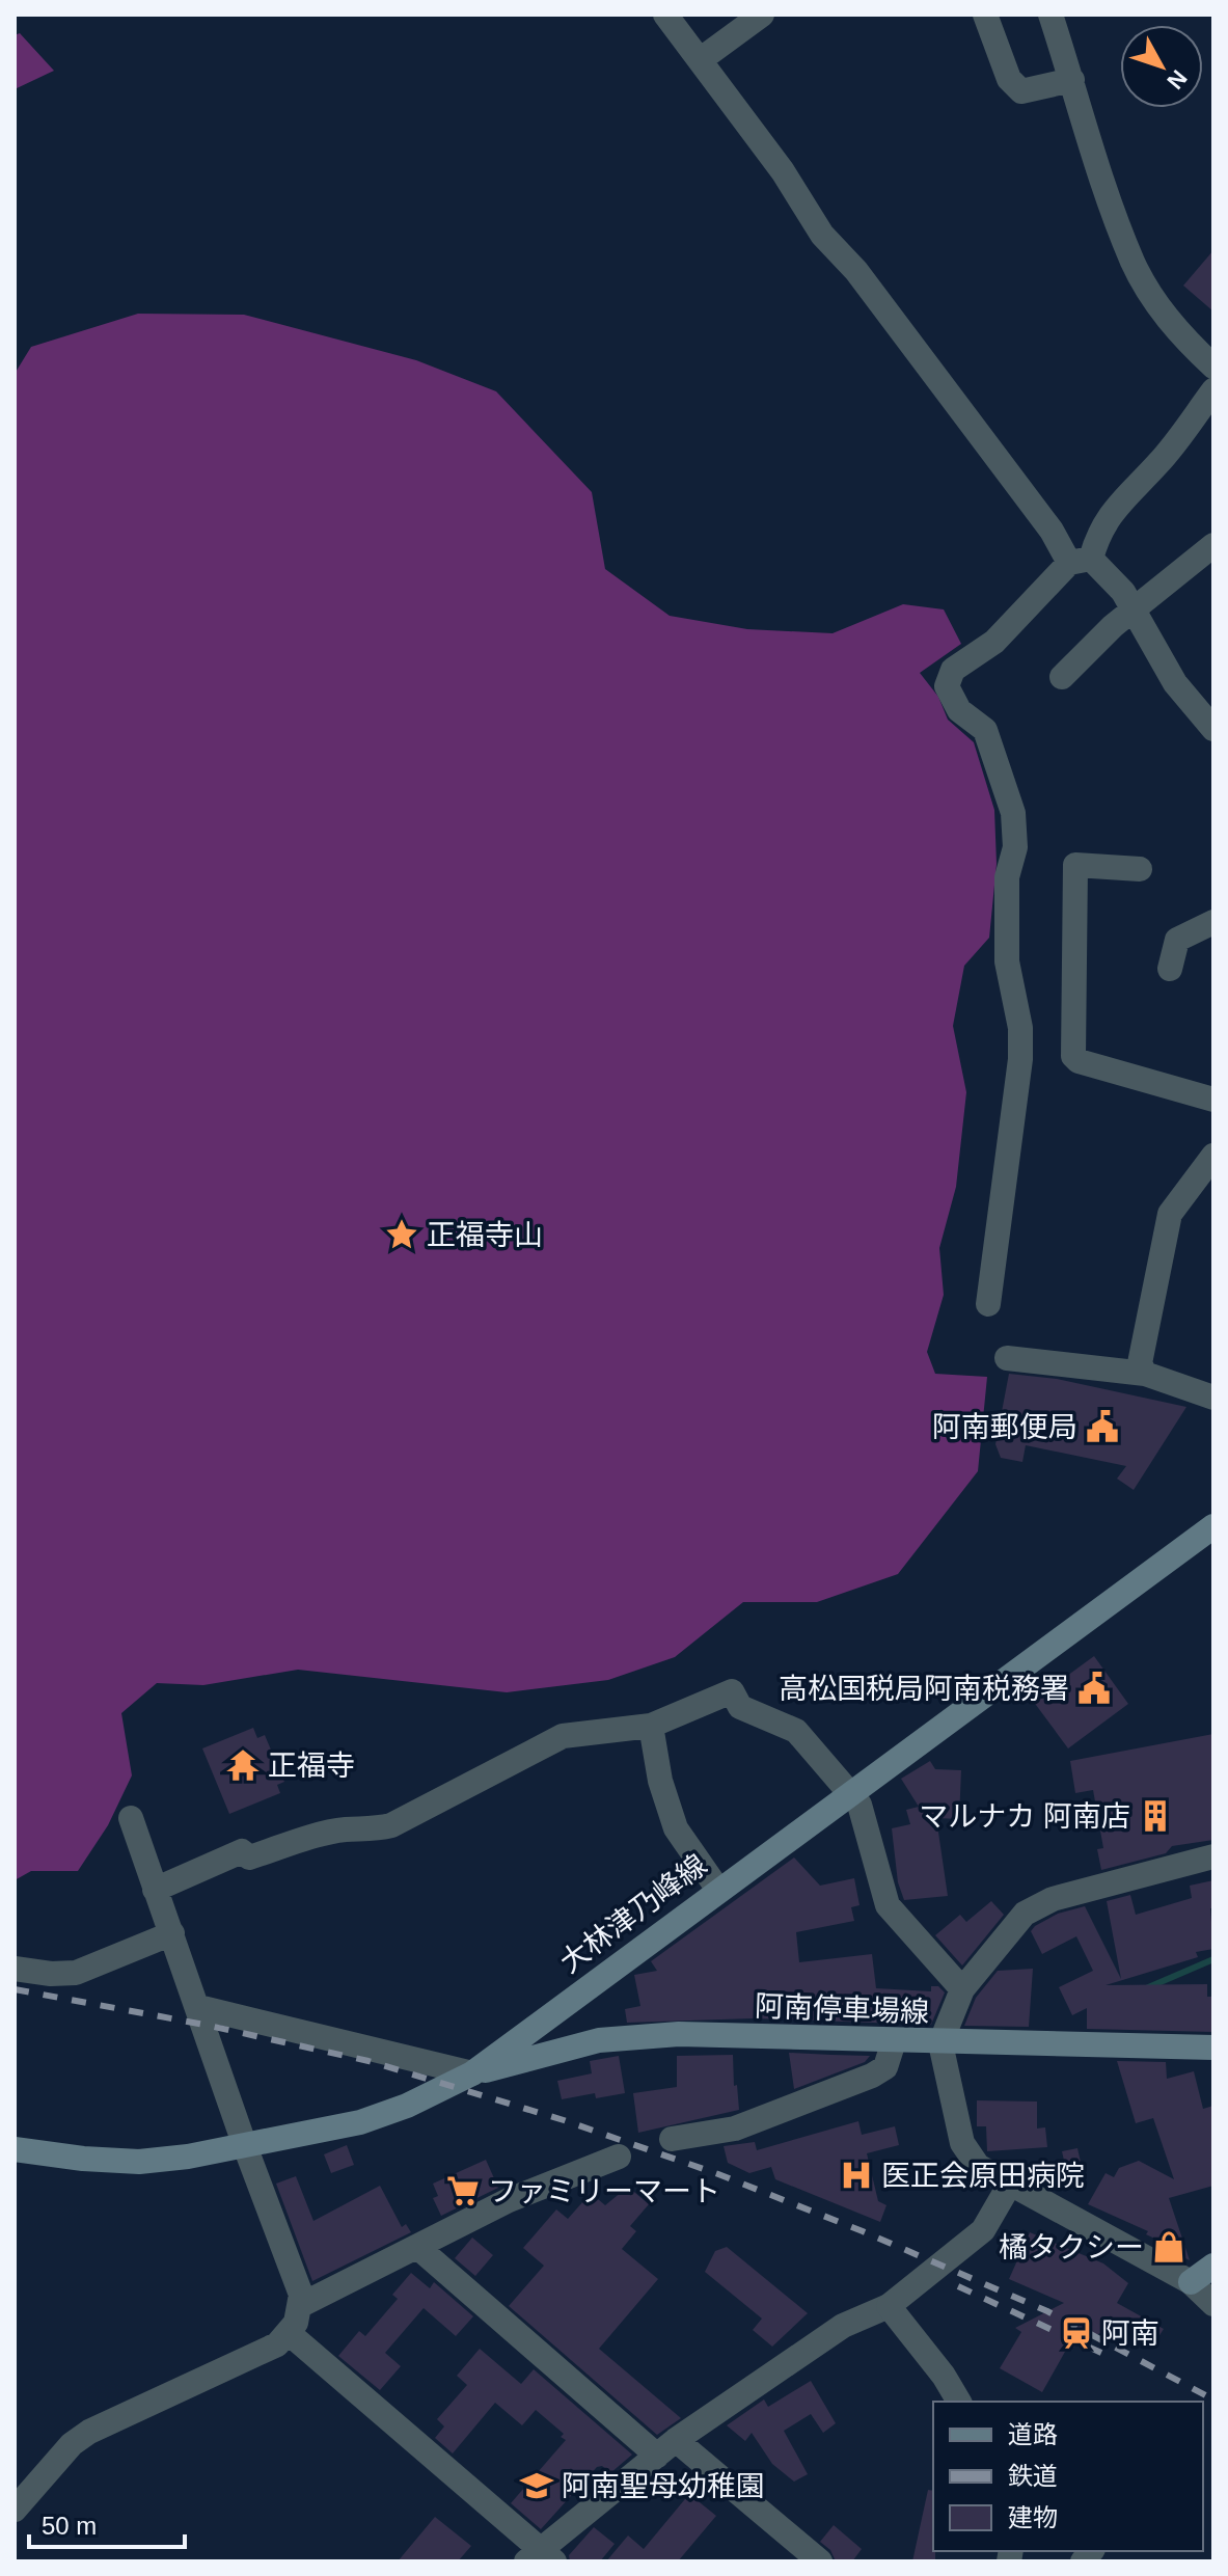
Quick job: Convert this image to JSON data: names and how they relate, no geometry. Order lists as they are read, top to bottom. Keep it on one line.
{"streets":{"main road":["大林津乃峰線","阿南停車場線"]},"crossings":[["大林津乃峰線","阿南停車場線"]],"places":{"place":["正福寺山"],"public building":["阿南郵便局","高松国税局阿南税務署"],"temple":["正福寺"],"building":["マルナカ 阿南店"],"hospital":["医正会原田病院"],"supermarket":["ファミリーマート"],"shop":["橘タクシー"],"station":["阿南"],"school or university":["阿南聖母幼稚園"]},"legend":["道路","鉄道","建物"],"scale_bar":"50 m","north":"bottom right"}
